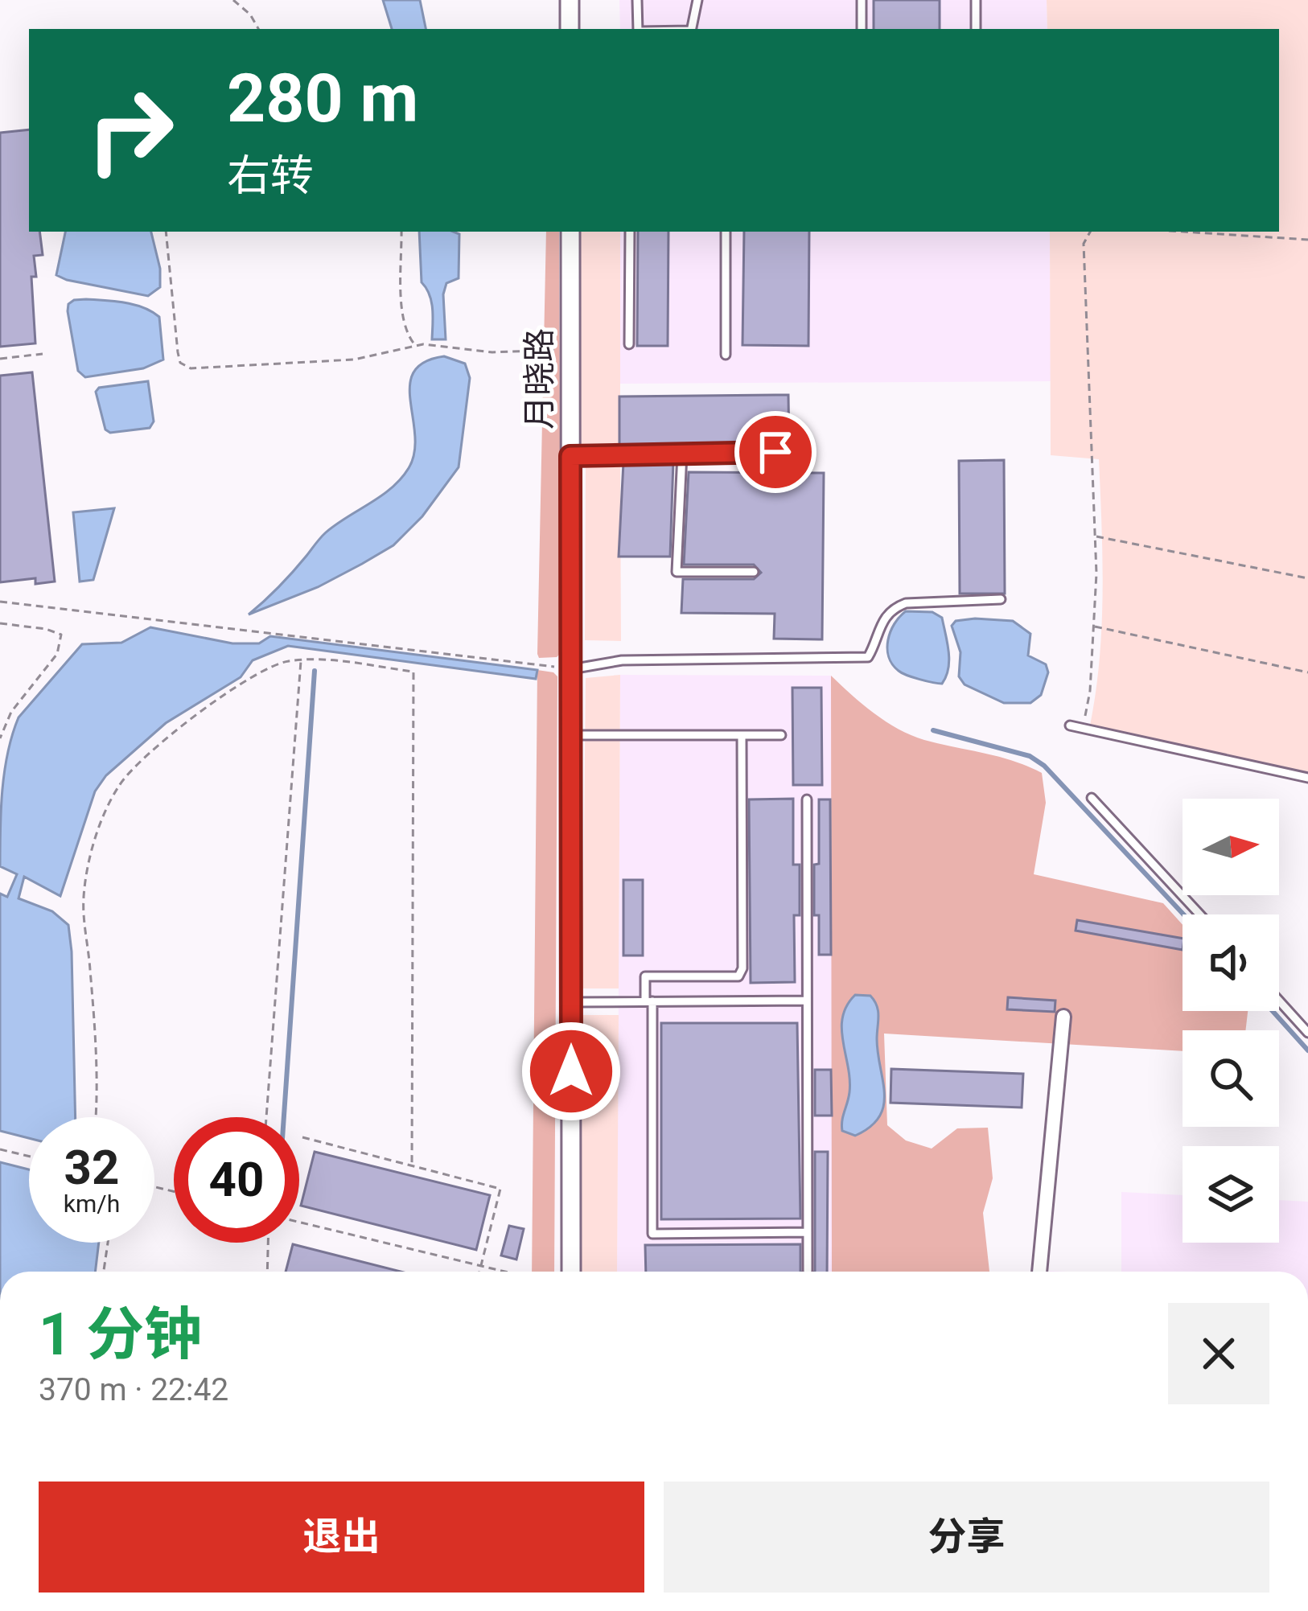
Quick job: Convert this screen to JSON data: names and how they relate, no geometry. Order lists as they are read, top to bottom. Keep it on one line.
{"streets":{"street":["月晓路"]},"north":"right","page":{"turn":["280 m","右转"],"speed":"32 km/h","limit":"40","heading":["1 分钟","370 m · 22:42"],"buttons":["退出","分享"]}}
